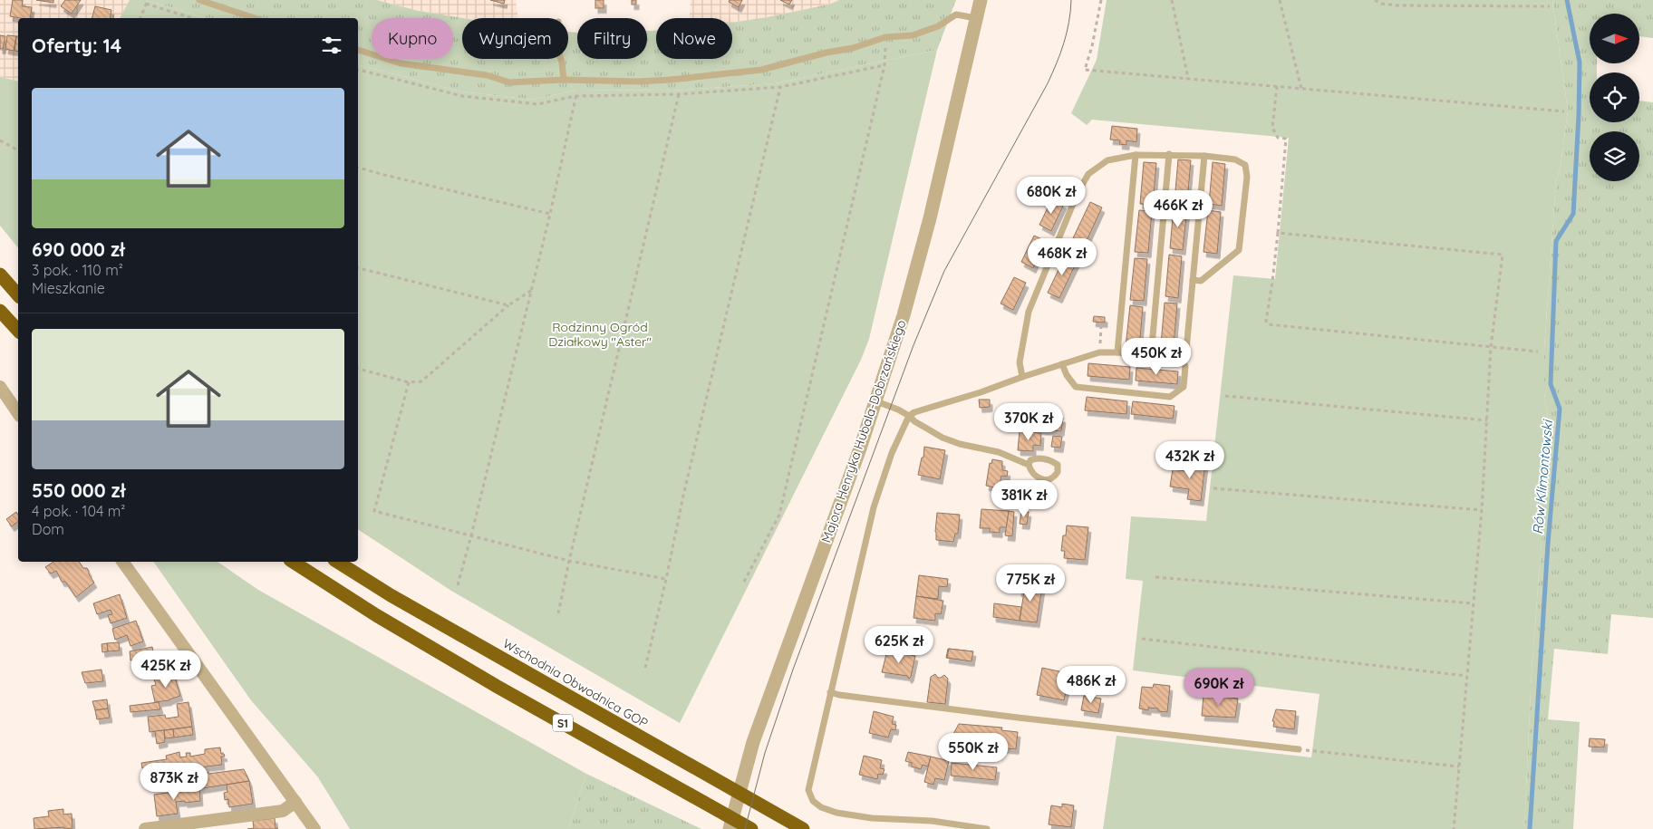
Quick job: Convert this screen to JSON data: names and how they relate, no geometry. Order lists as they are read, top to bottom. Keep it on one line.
{"streets":{"highway":["Wschodnia Obwodnica GOP","S1"],"street":["Majora Henryka Hubala-Dobrzańskiego"]},"water":["Rów Klimontowski"],"parks":["Rodzinny Ogród Działkowy \"Aster\""],"north":"right","page":{"chip":["Kupno","Wynajem","Filtry","Nowe"],"heading":"Oferty: 14","list":[{"name":"690 000 zł","note":"3 pok. · 110 m² · Mieszkanie"},{"name":"550 000 zł","note":"4 pok. · 104 m² · Dom"}],"price":["680K zł","466K zł","468K zł","450K zł","370K zł","432K zł","381K zł","775K zł","625K zł","425K zł","486K zł","690K zł","550K zł","873K zł"]}}
